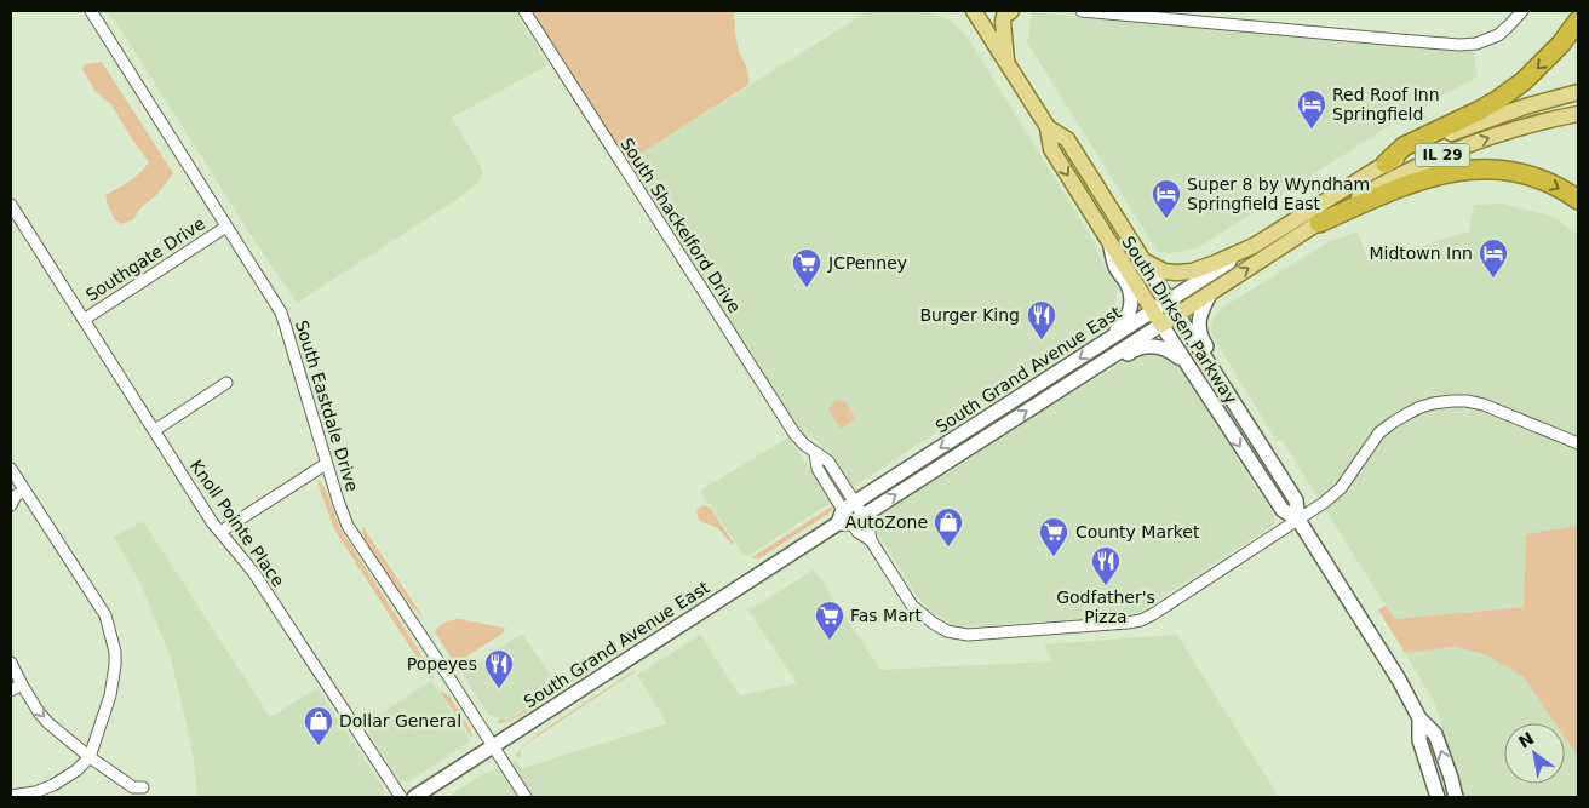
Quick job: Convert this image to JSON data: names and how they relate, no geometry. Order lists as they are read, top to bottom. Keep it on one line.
{"streets":{"main road":["IL 29","South Dirksen Parkway","South Grand Avenue East"],"street":["South Shackelford Drive","Southgate Drive","South Eastdale Drive","Knoll Pointe Place"]},"crossings":[["IL 29","South Dirksen Parkway"],["IL 29","South Grand Avenue East"],["South Shackelford Drive","South Dirksen Parkway"],["South Shackelford Drive","South Grand Avenue East"],["Southgate Drive","South Eastdale Drive"],["Southgate Drive","Knoll Pointe Place"],["South Dirksen Parkway","South Grand Avenue East"],["South Grand Avenue East","South Eastdale Drive"]],"places":{"hotel":["Red Roof Inn Springfield","Super 8 by Wyndham Springfield East","Midtown Inn"],"supermarket":["JCPenney","County Market","Fas Mart"],"restaurant":["Burger King","Godfather's Pizza","Popeyes"],"shop":["AutoZone","Dollar General"]},"north":"top left"}
